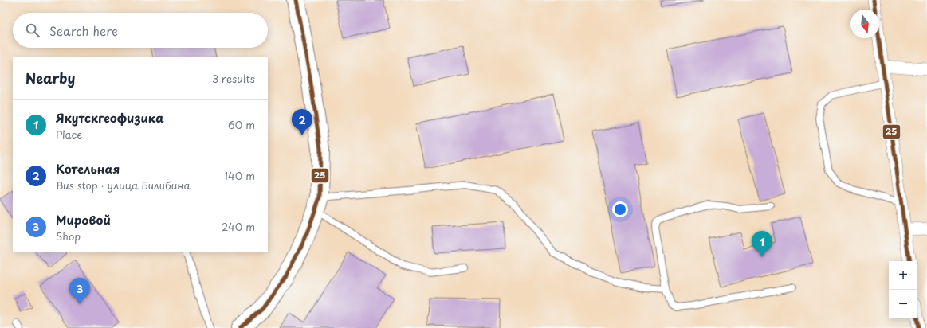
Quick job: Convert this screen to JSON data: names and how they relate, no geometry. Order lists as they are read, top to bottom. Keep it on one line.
{"lines":["transit line 25"],"north":"bottom","page":{"search":"Search here","heading":["Nearby","3 results"],"list":[{"mark":"1","name":"Якутскгеофизика","note":"Place","value":"60 m"},{"mark":"2","name":"Котельная","note":"Bus stop · улица Билибина","value":"140 m"},{"mark":"3","name":"Мировой","note":"Shop","value":"240 m"}],"pins":["2","1","3"],"map_buttons":["+","−"]}}
